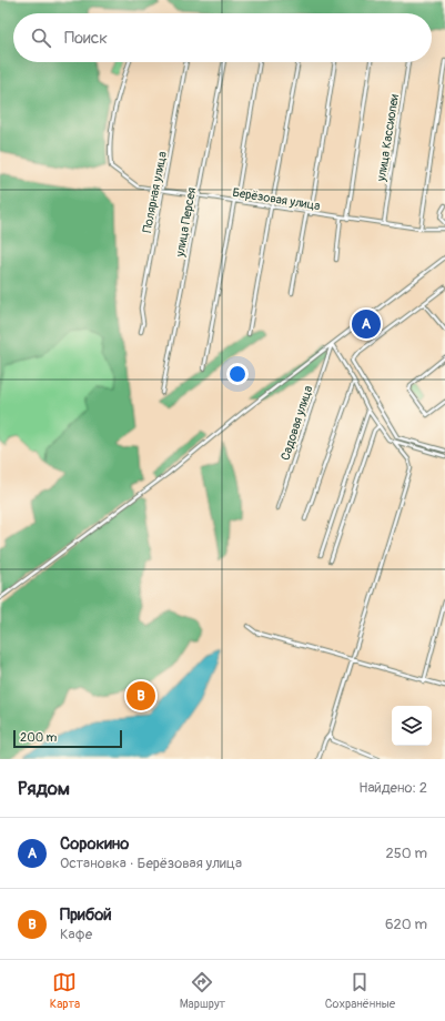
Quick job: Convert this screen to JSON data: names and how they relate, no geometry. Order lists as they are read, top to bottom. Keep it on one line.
{"streets":{"street":["улица Кассиопеи","Полярная улица","Берёзовая улица","улица Персея","Садовая улица"]},"crossings":[["улица Кассиопеи","Берёзовая улица"],["Полярная улица","Берёзовая улица"],["Берёзовая улица","улица Персея"]],"scale_bar":"200 m","page":{"search":"Поиск","pins":["A","B"],"scale":"200 m","heading":["Рядом","Найдено: 2"],"list":[{"mark":"A","name":"Сорокино","note":"Остановка · Берёзовая улица","value":"250 m"},{"mark":"B","name":"Прибой","note":"Кафе","value":"620 m"}],"nav":["Карта","Маршрут","Сохранённые"]}}
